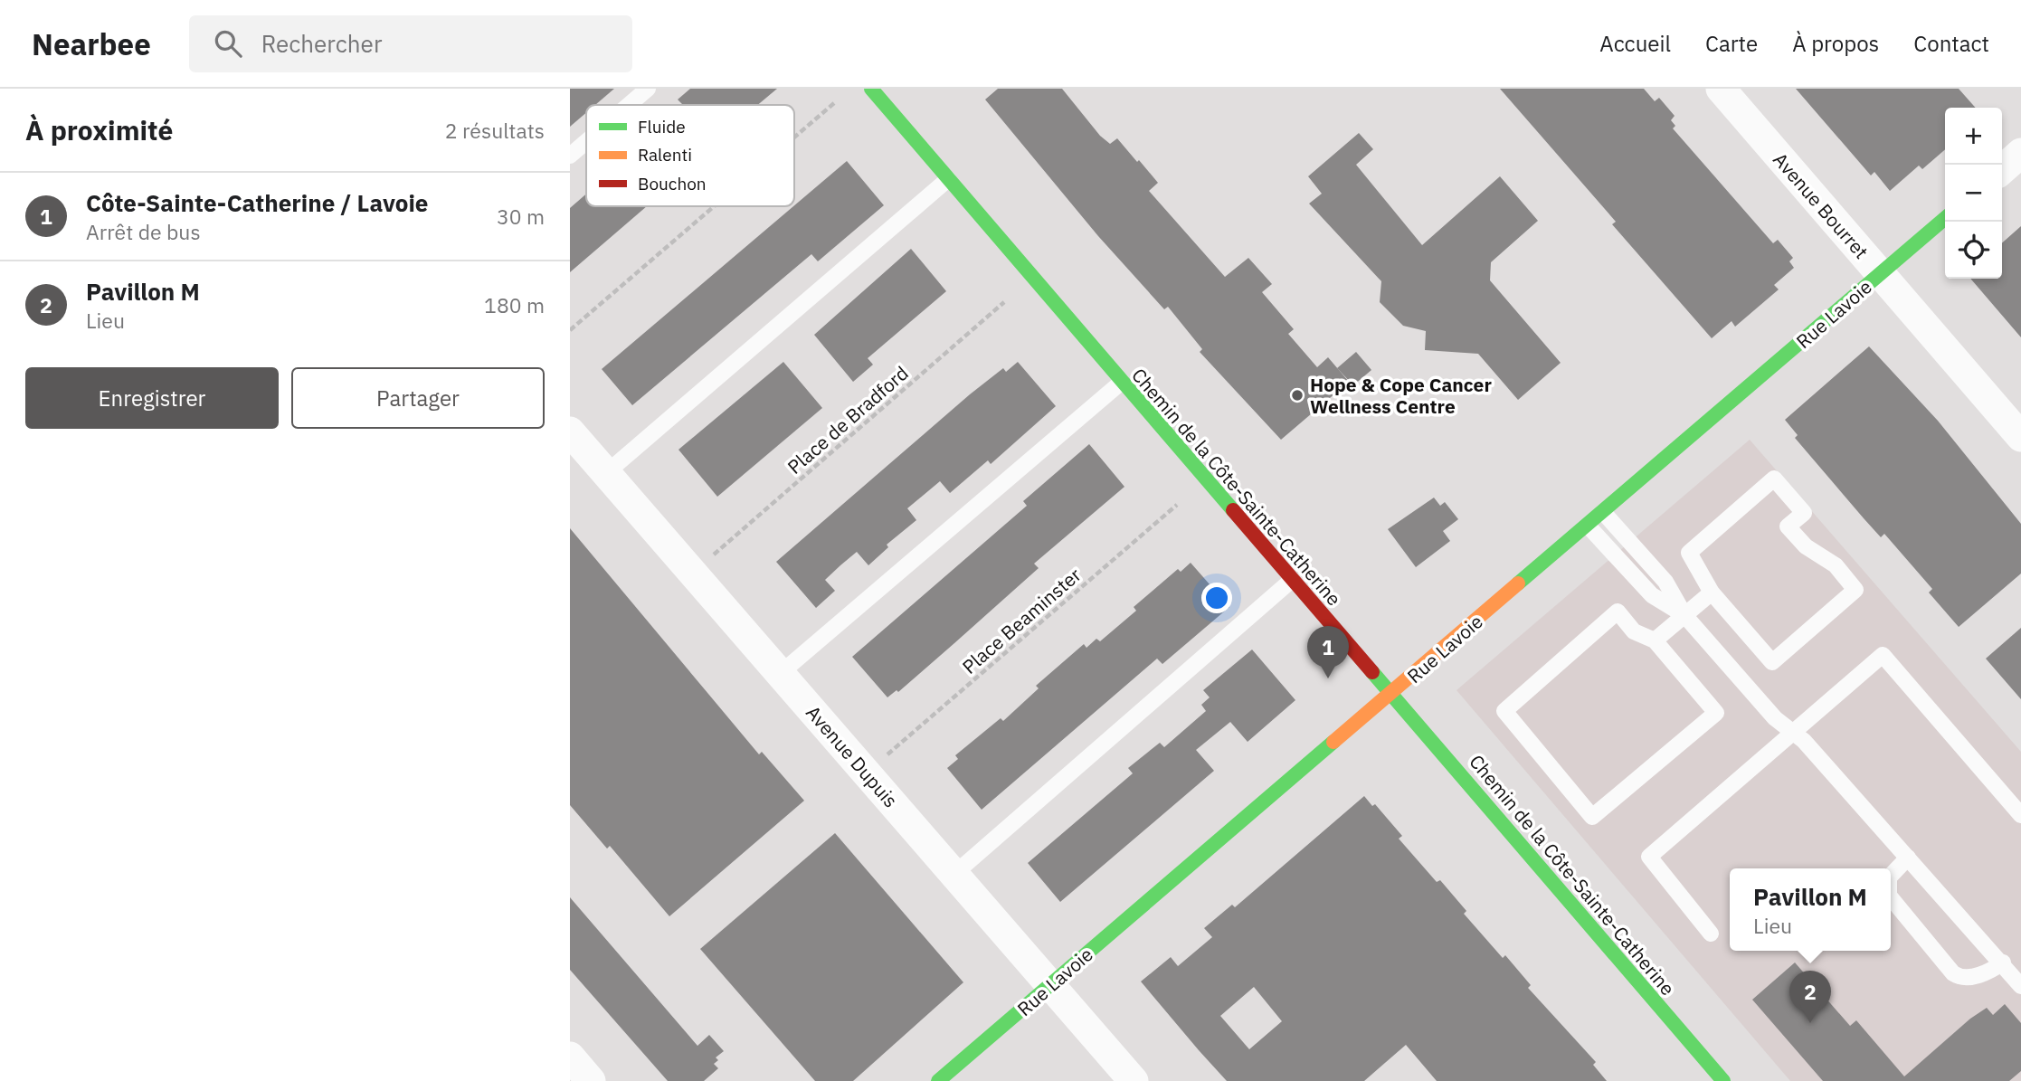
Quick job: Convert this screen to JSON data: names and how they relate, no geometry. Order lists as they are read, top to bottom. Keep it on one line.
{"streets":{"street":["Avenue Bourret","Rue Lavoie","Chemin de la Côte-Sainte-Catherine","Avenue Dupuis"],"path":["Place de Bradford","Place Beaminster"]},"crossings":[["Avenue Bourret","Rue Lavoie"],["Rue Lavoie","Chemin de la Côte-Sainte-Catherine"],["Rue Lavoie","Avenue Dupuis"]],"places":["Hope & Cope Cancer Wellness Centre"],"legend":["Fluide","Ralenti","Bouchon"],"page":{"header":"Nearbee","search":"Rechercher","nav":["Accueil","Carte","À propos","Contact"],"heading":["À proximité","2 résultats"],"map_buttons":["+","−"],"list":[{"mark":"1","name":"Côte-Sainte-Catherine / Lavoie","note":"Arrêt de bus","value":"30 m"},{"mark":"2","name":"Pavillon M","note":"Lieu","value":"180 m"}],"buttons":["Enregistrer","Partager"],"pins":["1","2"],"popup":["Pavillon M","Lieu"]}}
